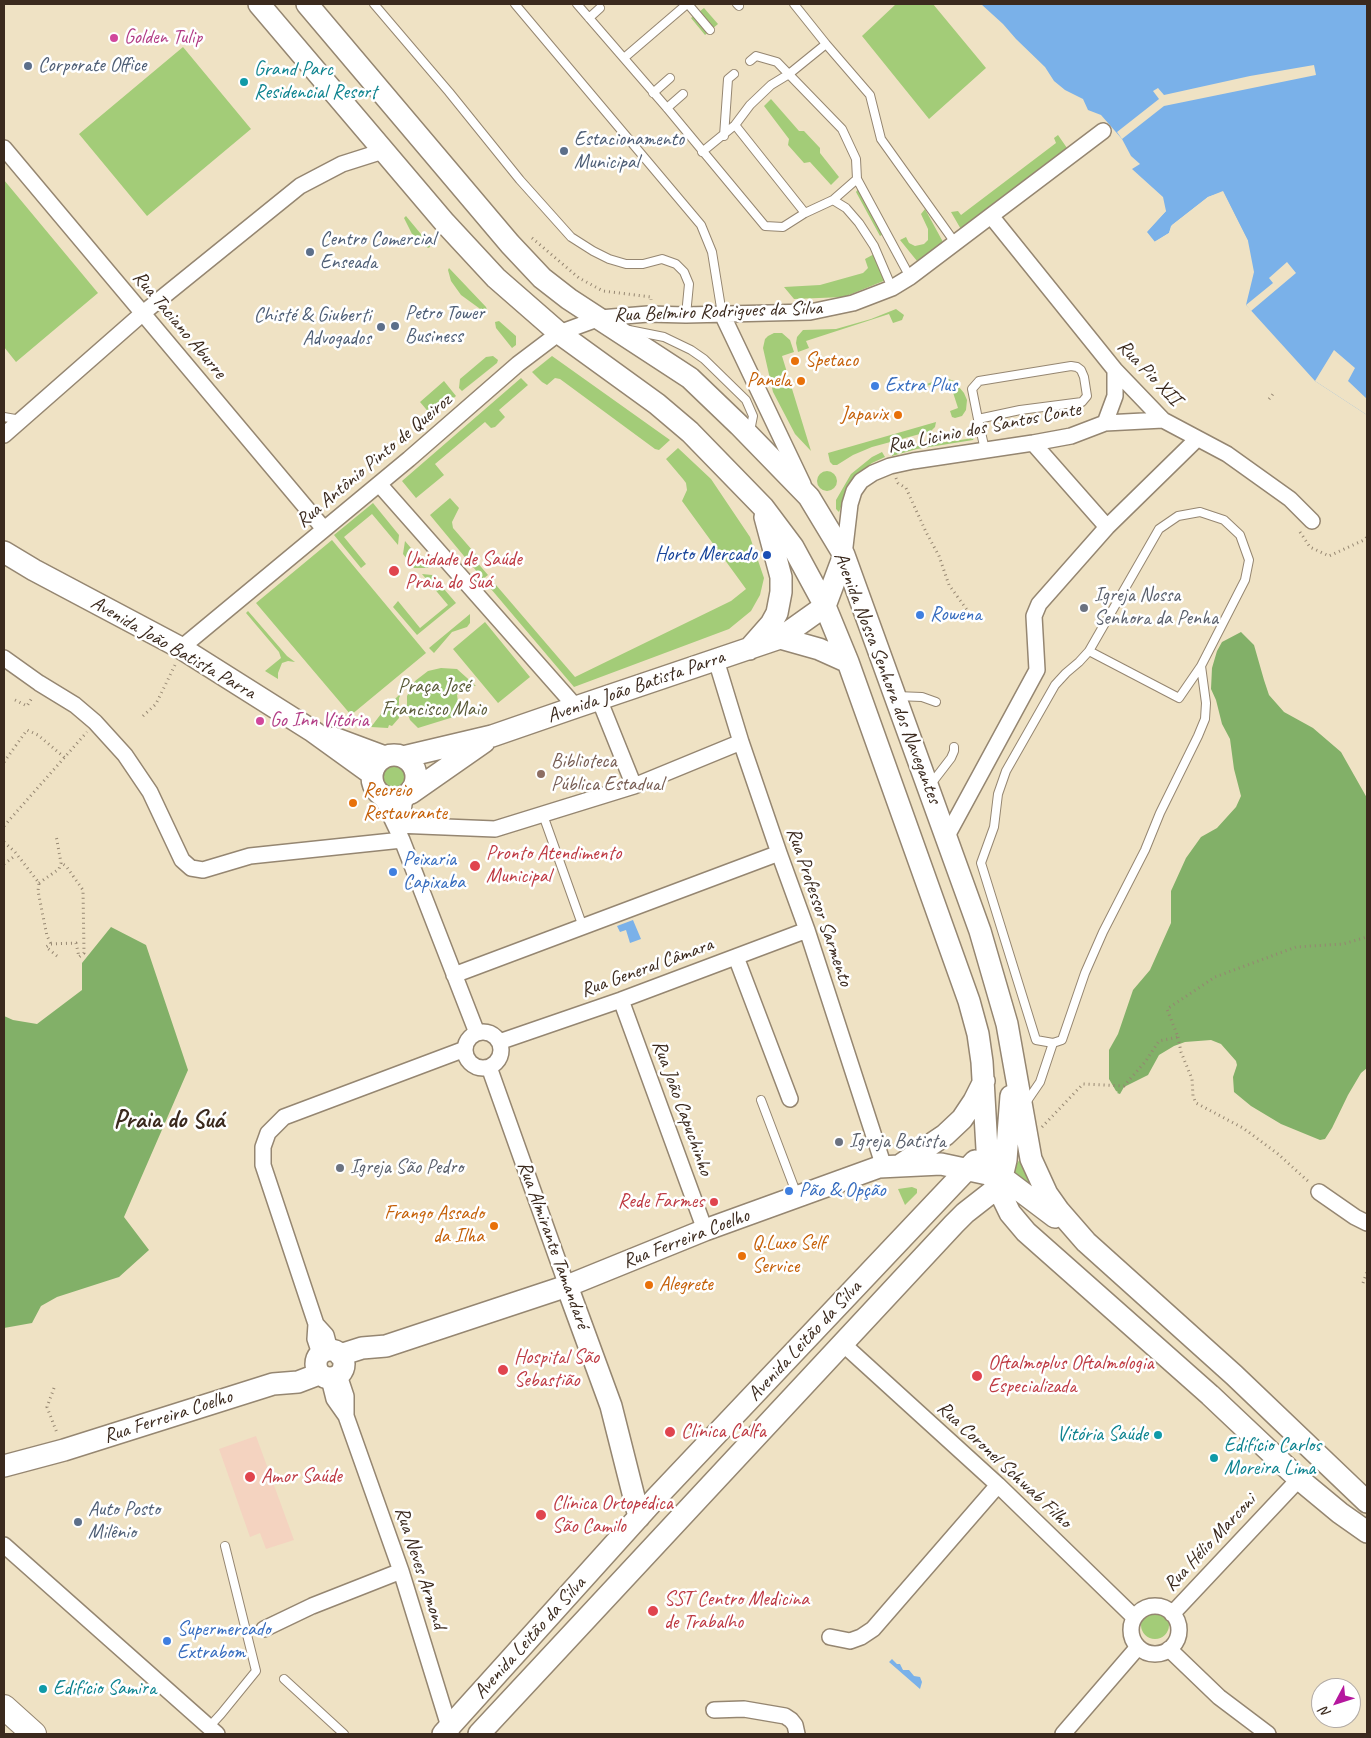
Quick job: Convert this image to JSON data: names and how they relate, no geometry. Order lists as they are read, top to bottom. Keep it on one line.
{"streets":{"main road":["Avenida João Batista Parra","Avenida Nossa Senhora dos Navegantes","Rua Ferreira Coelho","Rua Almirante Tamandaré","Avenida Leitão da Silva"],"street":["Rua Belmiro Rodrigues da Silva","Rua Taciano Aburre","Rua Pio XII","Rua Licinio dos Santos Conte","Rua Antônio Pinto de Queiroz","Rua Professor Sarmento","Rua General Câmara","Rua João Capuchinho","Rua Coronel Schwab Filho","Rua Hélio Marconi","Rua Neves Armond"]},"crossings":[["Rua Belmiro Rodrigues da Silva","Rua Pio XII"],["Rua Belmiro Rodrigues da Silva","Rua Antônio Pinto de Queiroz"],["Rua Belmiro Rodrigues da Silva","Avenida Nossa Senhora dos Navegantes"],["Rua Taciano Aburre","Rua Antônio Pinto de Queiroz"],["Rua Pio XII","Rua Licinio dos Santos Conte"],["Rua Licinio dos Santos Conte","Avenida Nossa Senhora dos Navegantes"],["Rua Antônio Pinto de Queiroz","Avenida João Batista Parra"],["Rua Antônio Pinto de Queiroz","Avenida Nossa Senhora dos Navegantes"],["Avenida João Batista Parra","Avenida Nossa Senhora dos Navegantes"],["Avenida João Batista Parra","Rua Professor Sarmento"],["Avenida Nossa Senhora dos Navegantes","Rua Ferreira Coelho"],["Avenida Nossa Senhora dos Navegantes","Avenida Leitão da Silva"],["Avenida Nossa Senhora dos Navegantes","Rua Hélio Marconi"],["Rua Professor Sarmento","Rua General Câmara"],["Rua Professor Sarmento","Rua Ferreira Coelho"],["Rua General Câmara","Rua João Capuchinho"],["Rua General Câmara","Rua Almirante Tamandaré"],["Rua General Câmara","Rua Neves Armond"],["Rua João Capuchinho","Rua Ferreira Coelho"],["Rua Ferreira Coelho","Rua Almirante Tamandaré"],["Rua Ferreira Coelho","Avenida Leitão da Silva"],["Rua Ferreira Coelho","Rua Neves Armond"],["Rua Almirante Tamandaré","Avenida Leitão da Silva"],["Rua Almirante Tamandaré","Rua Neves Armond"],["Avenida Leitão da Silva","Rua Coronel Schwab Filho"],["Avenida Leitão da Silva","Rua Neves Armond"],["Rua Coronel Schwab Filho","Rua Hélio Marconi"]],"districts":["Praia do Suá"],"parks":["Praça José Francisco Maio"],"places":["Golden Tulip","Corporate Office","Grand Parc Residencial Resort","Estacionamento Municipal","Centro Comercial Enseada","Petro Tower Business","Chisté & Giuberti Advogados","Spetaco","Panela","Extra Plus","Japavix","Horto Mercado","Unidade de Saúde Praia do Suá","Igreja Nossa Senhora da Penha","Rowena","Go Inn Vitória","Biblioteca Pública Estadual","Recreio Restaurante","Pronto Atendimento Municipal","Peixaria Capixaba","Igreja Batista","Igreja São Pedro","Pão & Opção","Rede Farmes","Frango Assado da Ilha","Q.Luxo Self Service","Alegrete","Hospital São Sebastião","Oftalmoplus Oftalmologia Especializada","Clínica Calfa","Vitória Saúde","Edifício Carlos Moreira Lima","Amor Saúde","Clínica Ortopédica São Camilo","Auto Posto Milênio","SST Centro Medicina de Trabalho","Supermercado Extrabom","Edifício Samira"],"north":"bottom left"}
